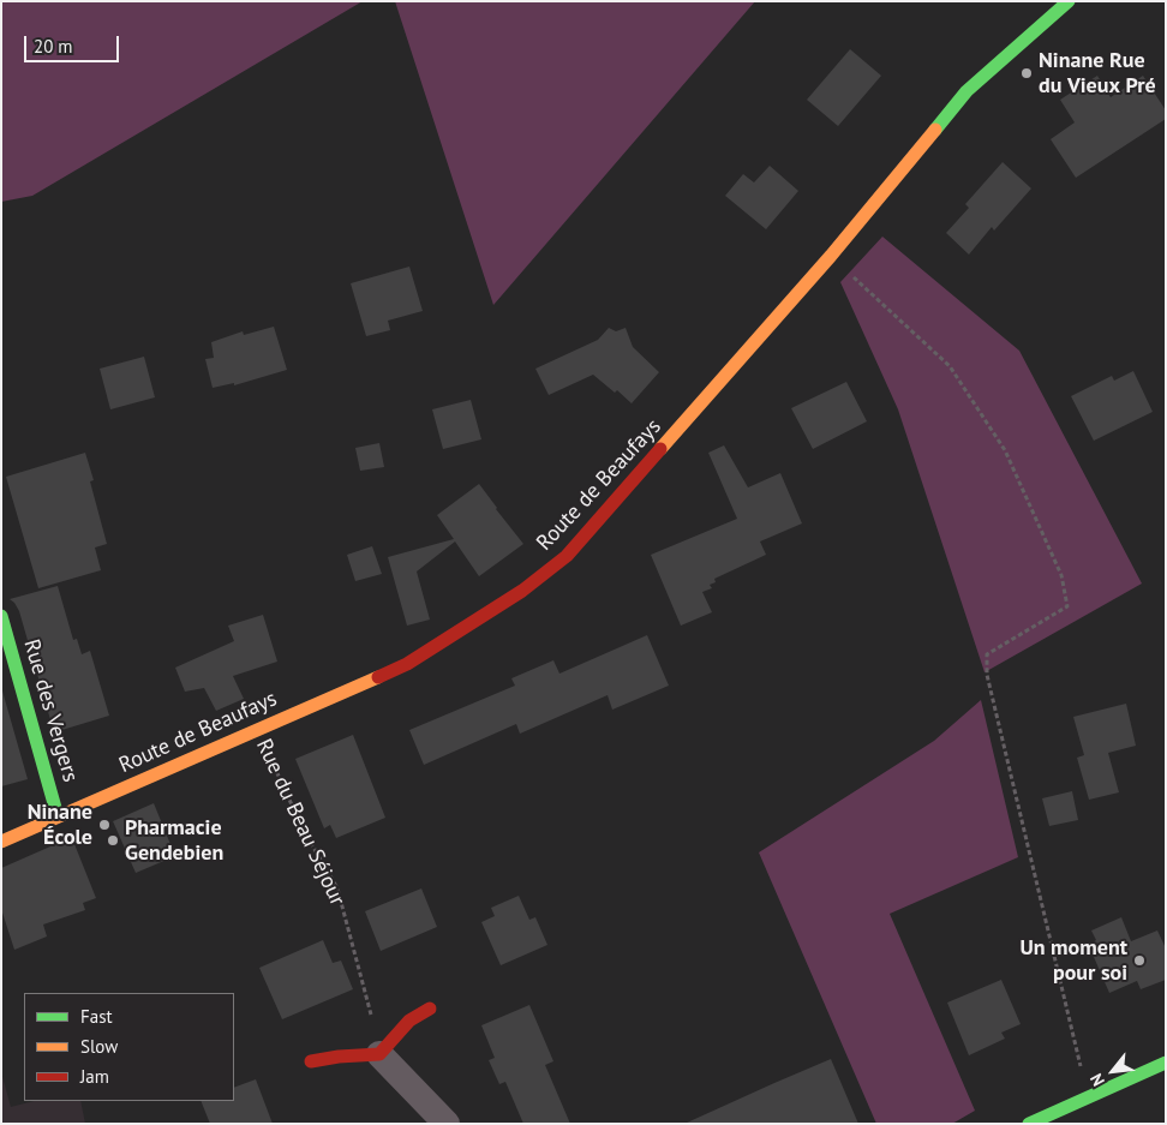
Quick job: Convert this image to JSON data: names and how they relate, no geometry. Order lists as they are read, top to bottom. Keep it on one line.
{"streets":{"street":["Route de Beaufays","Rue des Vergers"],"path":["Rue du Beau Séjour"]},"crossings":[["Route de Beaufays","Rue des Vergers"],["Route de Beaufays","Rue du Beau Séjour"]],"places":["Ninane Rue du Vieux Pré","Ninane École","Pharmacie Gendebien","Un moment pour soi"],"legend":["Fast","Slow","Jam"],"scale_bar":"20 m","north":"bottom left"}
